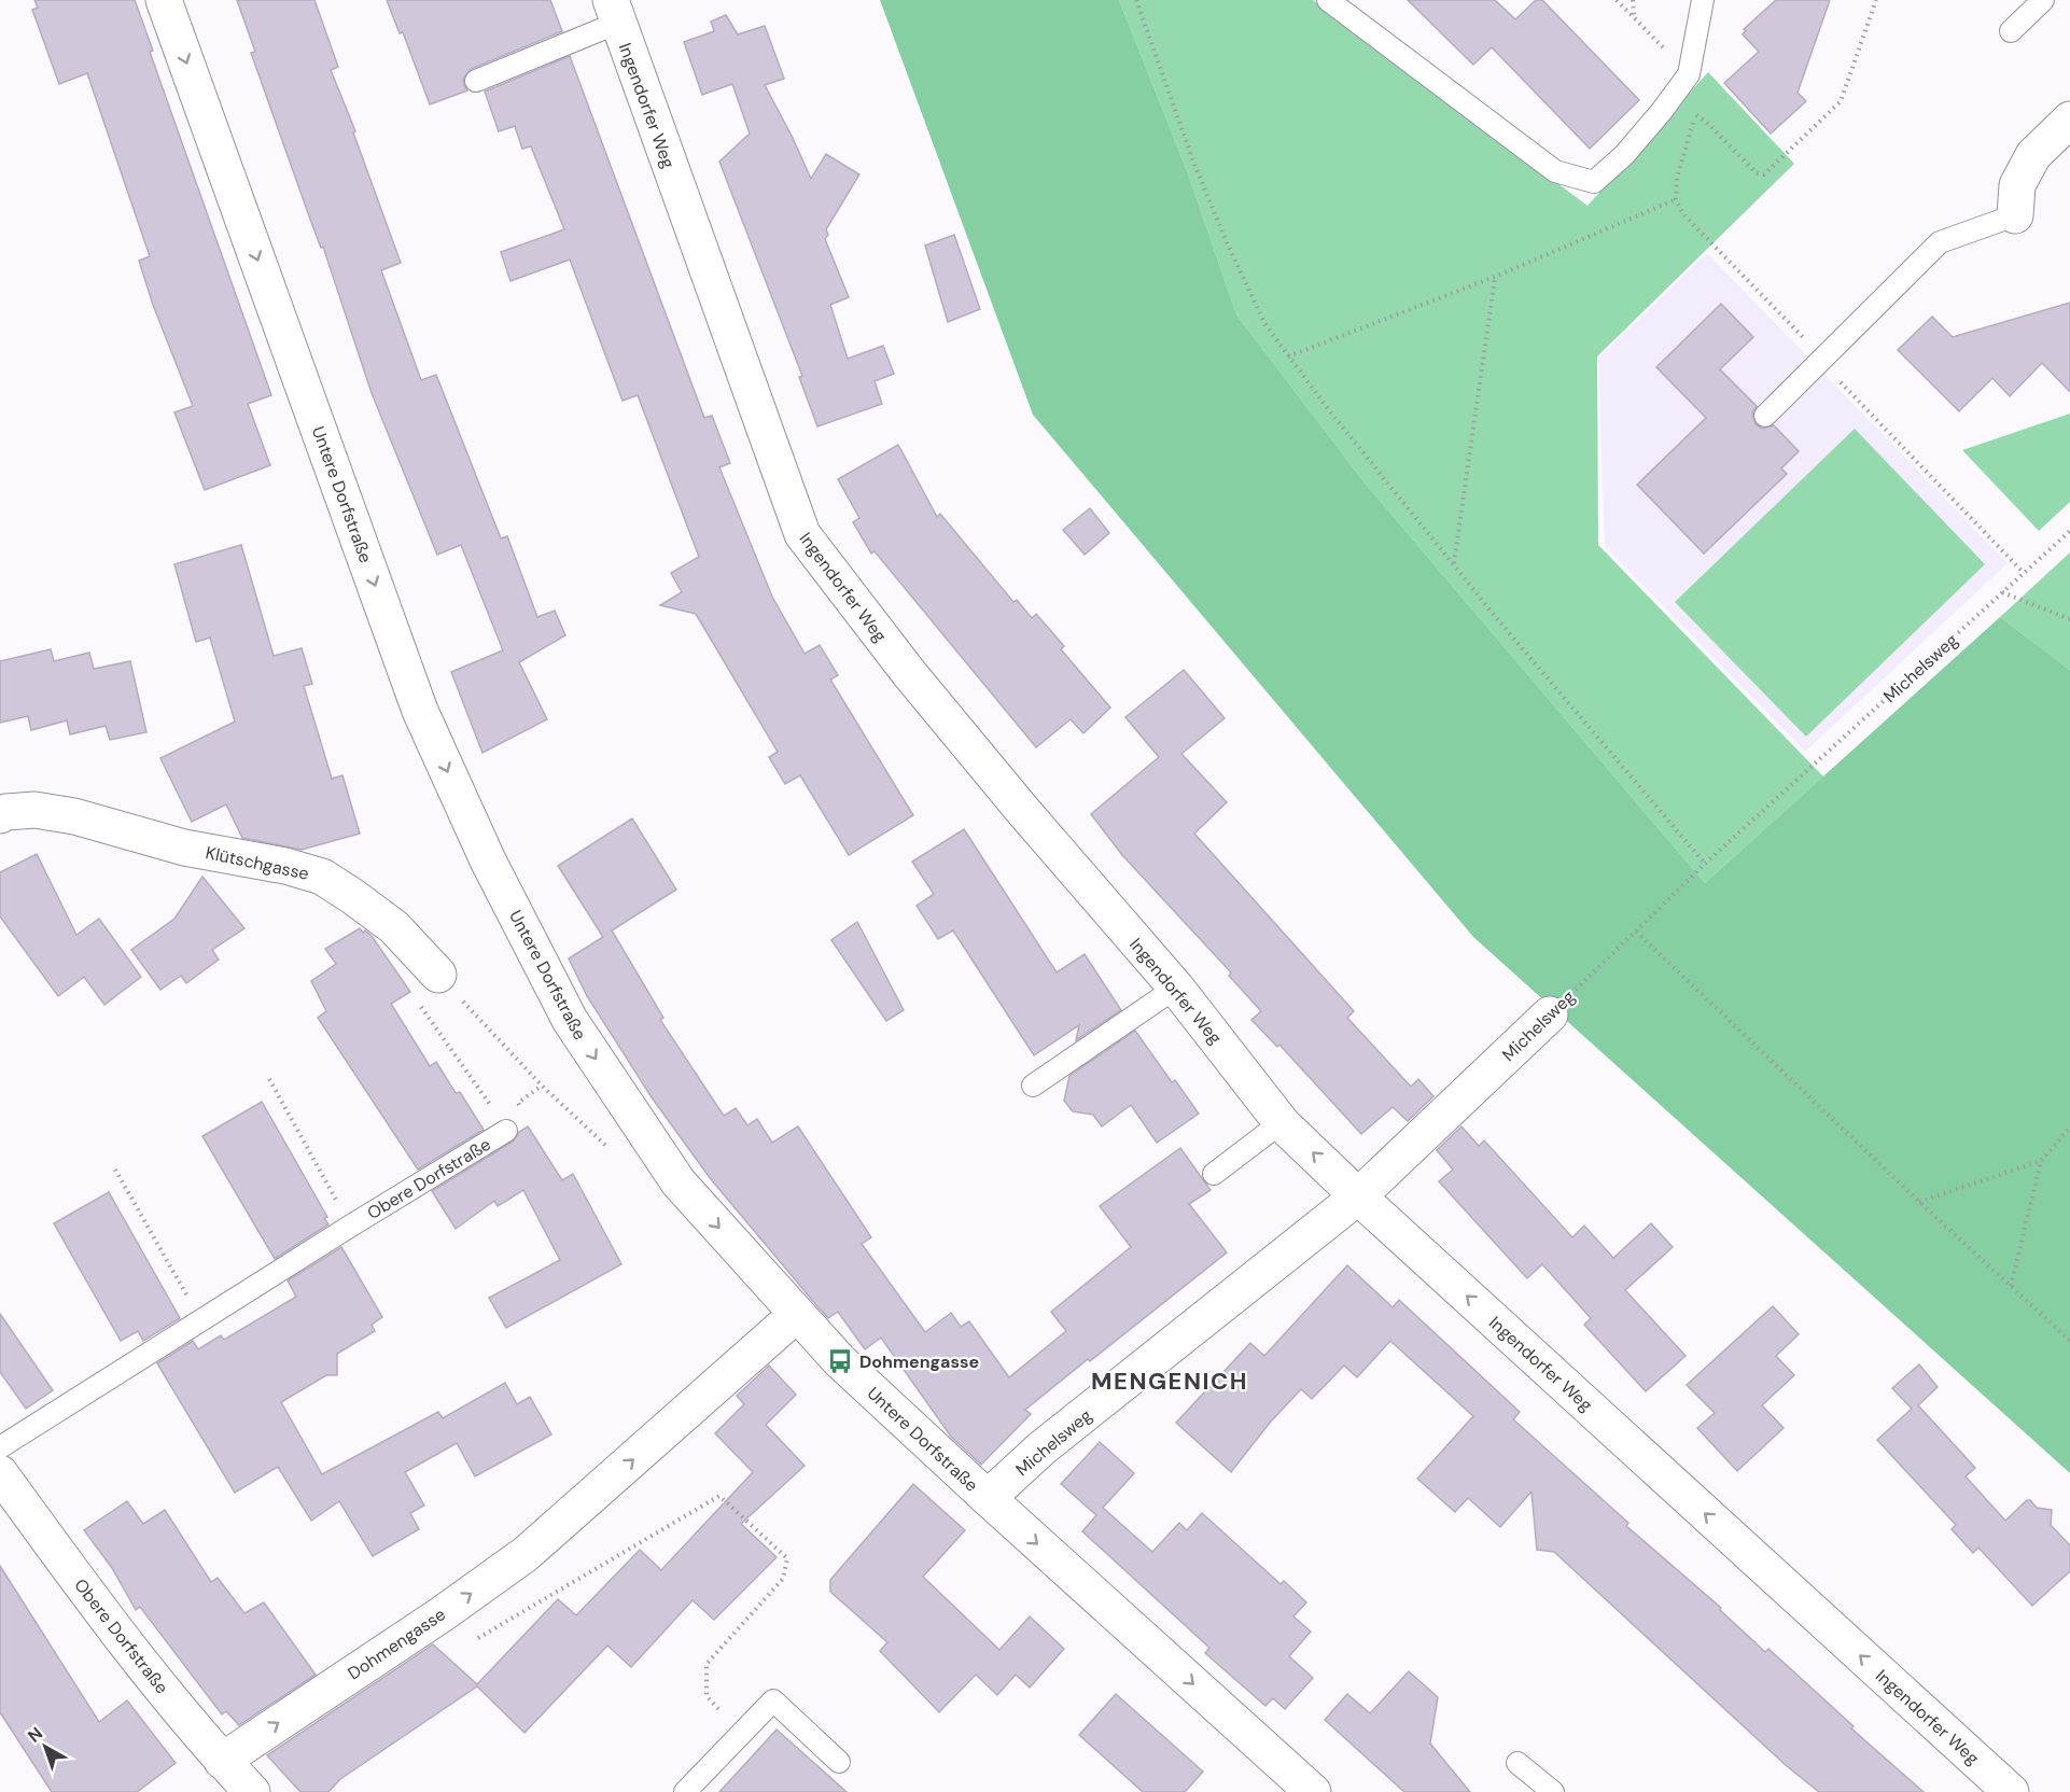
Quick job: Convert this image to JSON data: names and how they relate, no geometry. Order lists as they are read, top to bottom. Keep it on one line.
{"streets":{"street":["Ingendorfer Weg","Untere Dorfstraße","Michelsweg","Klütschgasse","Obere Dorfstraße","Dohmengasse"]},"crossings":[["Ingendorfer Weg","Michelsweg"],["Untere Dorfstraße","Michelsweg"],["Untere Dorfstraße","Dohmengasse"],["Obere Dorfstraße","Dohmengasse"]],"one_way":["Ingendorfer Weg","Untere Dorfstraße","Dohmengasse"],"districts":["MENGENICH"],"places":{"bus stop":["Dohmengasse"]},"north":"top left"}
